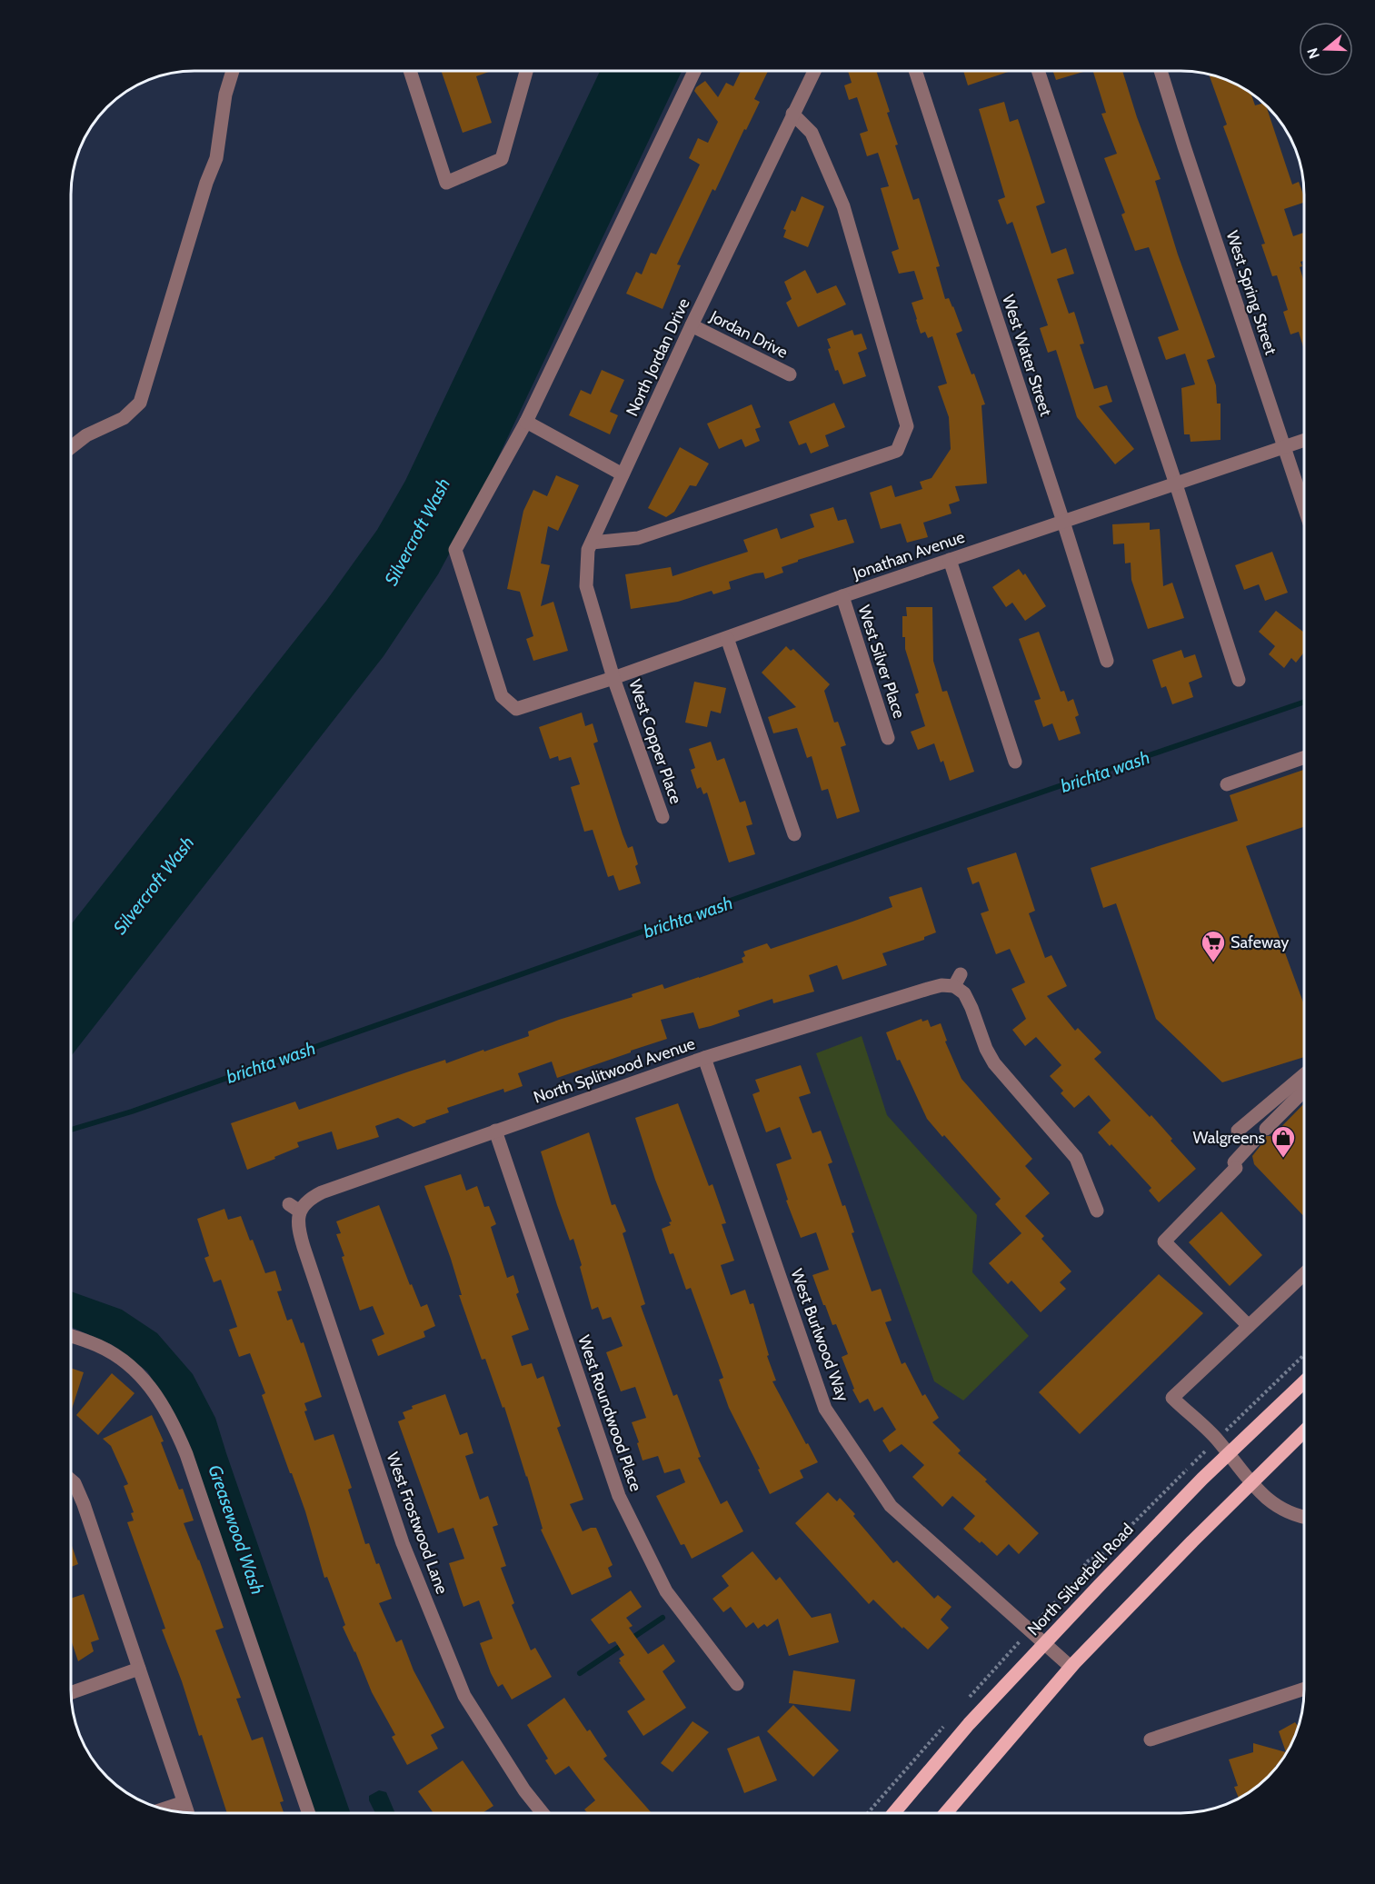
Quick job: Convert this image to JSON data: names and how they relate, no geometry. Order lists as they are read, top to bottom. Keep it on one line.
{"streets":{"main road":["North Silverbell Road"],"street":["West Spring Street","Jordan Drive","West Water Street","North Jordan Drive","Jonathan Avenue","West Silver Place","West Copper Place","North Splitwood Avenue","West Burlwood Way","West Roundwood Place","West Frostwood Lane"]},"crossings":[["West Spring Street","Jonathan Avenue"],["Jordan Drive","North Jordan Drive"],["West Water Street","Jonathan Avenue"],["North Jordan Drive","Jonathan Avenue"],["North Jordan Drive","West Copper Place"],["Jonathan Avenue","West Silver Place"],["Jonathan Avenue","West Copper Place"],["North Splitwood Avenue","West Burlwood Way"],["North Splitwood Avenue","West Roundwood Place"],["North Splitwood Avenue","West Frostwood Lane"],["West Burlwood Way","North Silverbell Road"]],"water":["Silvercroft Wash","brichta wash","Greasewood Wash"],"places":{"supermarket":["Safeway"],"shop":["Walgreens"]},"north":"left"}
